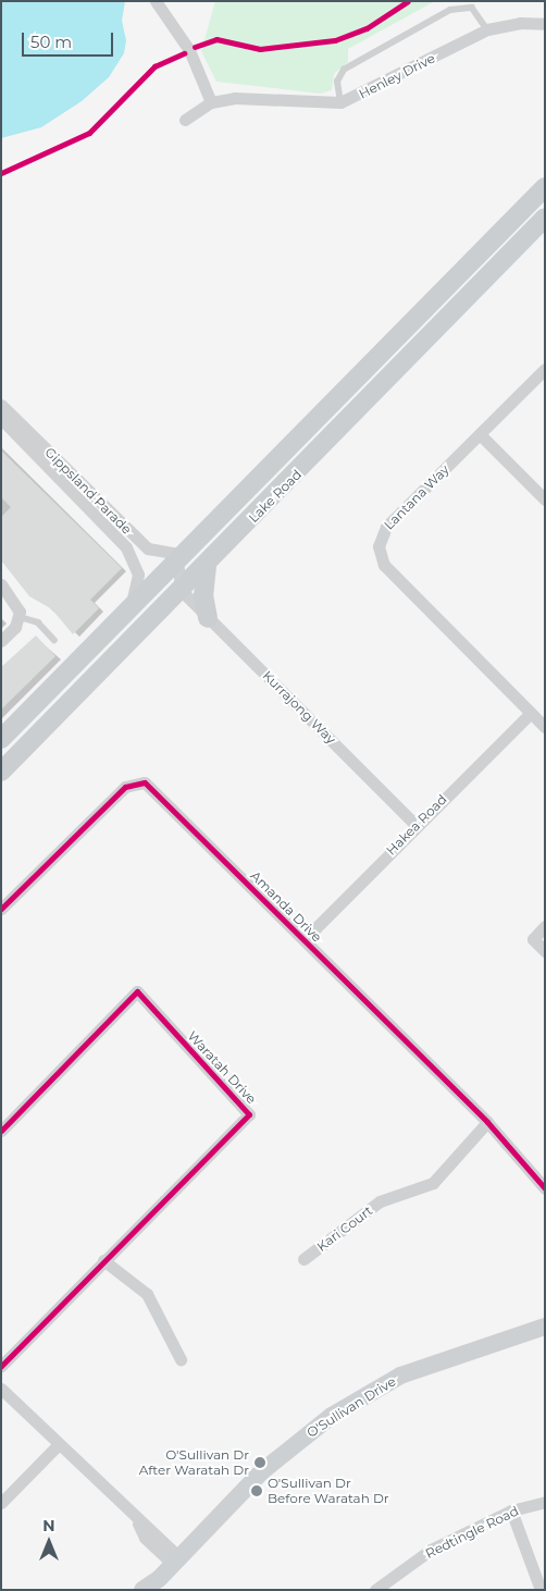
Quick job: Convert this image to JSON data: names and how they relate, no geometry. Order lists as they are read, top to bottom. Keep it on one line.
{"streets":{"main road":["Lake Road"],"street":["Henley Drive","Gippsland Parade","Lantana Way","Kurrajong Way","Hakea Road","Amanda Drive","Waratah Drive","Kari Court","O'Sullivan Drive","Redtingle Road"]},"crossings":[["Gippsland Parade","Lake Road"],["Lake Road","Kurrajong Way"],["Lantana Way","Hakea Road"],["Kurrajong Way","Hakea Road"],["Hakea Road","Amanda Drive"],["Amanda Drive","Kari Court"]],"places":["O'Sullivan Dr After Waratah Dr","O'Sullivan Dr Before Waratah Dr"],"scale_bar":"50 m","north":"top"}
